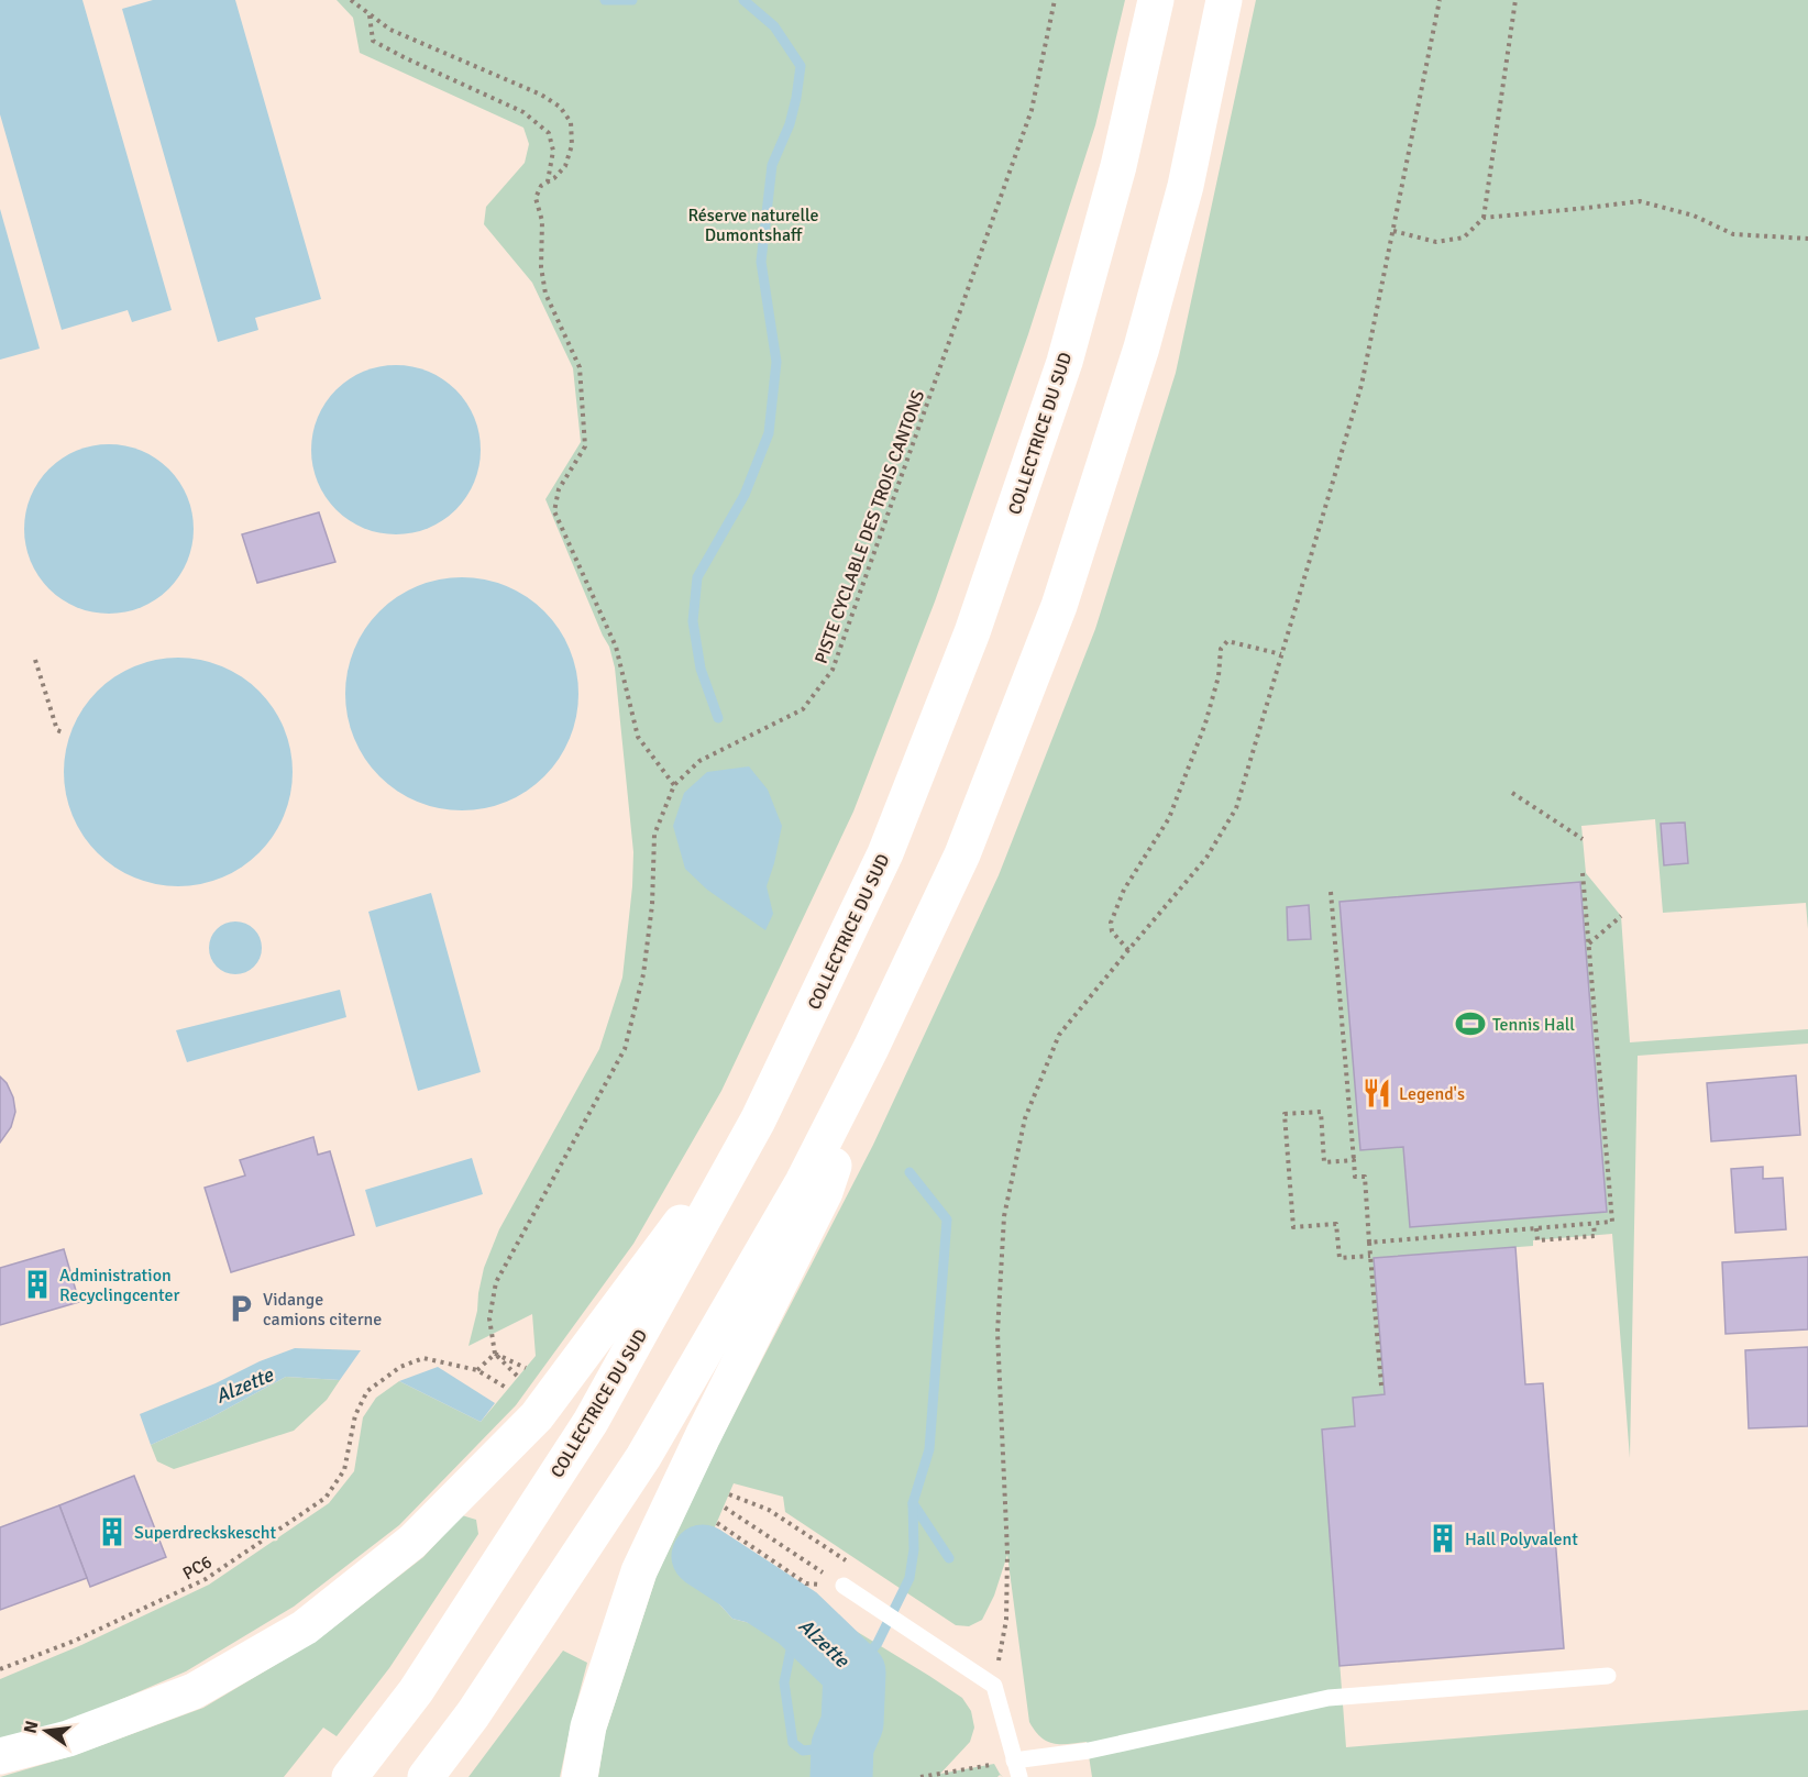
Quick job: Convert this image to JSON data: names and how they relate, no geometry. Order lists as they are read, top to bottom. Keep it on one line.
{"streets":{"highway":["COLLECTRICE DU SUD"],"path":["PISTE CYCLABLE DES TROIS CANTONS","PC6"]},"water":["Alzette"],"parks":["Réserve naturelle Dumontshaff"],"places":{"sports":["Tennis Hall"],"restaurant":["Legend's"],"building":["Administration Recyclingcenter","Superdreckskescht","Hall Polyvalent"],"parking":["Vidange camions citerne"]},"north":"left"}
